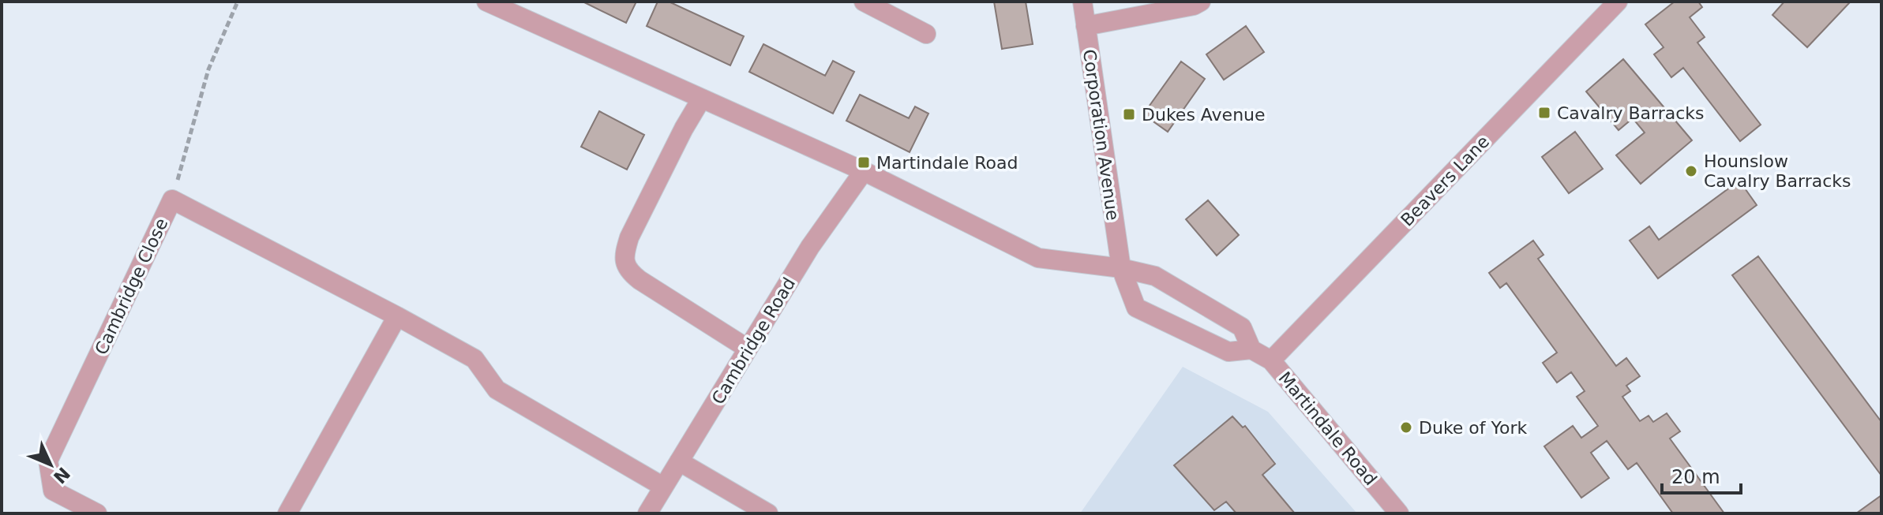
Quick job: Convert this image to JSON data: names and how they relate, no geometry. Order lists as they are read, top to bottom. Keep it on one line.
{"streets":{"street":["Corporation Avenue","Beavers Lane","Cambridge Close","Cambridge Road","Martindale Road"]},"crossings":[["Corporation Avenue","Martindale Road"],["Beavers Lane","Martindale Road"],["Cambridge Close","Cambridge Road"],["Cambridge Road","Martindale Road"]],"places":{"transit":["Cavalry Barracks","Dukes Avenue","Martindale Road"],"other":["Hounslow Cavalry Barracks","Duke of York"]},"scale_bar":"20 m","north":"bottom right"}
